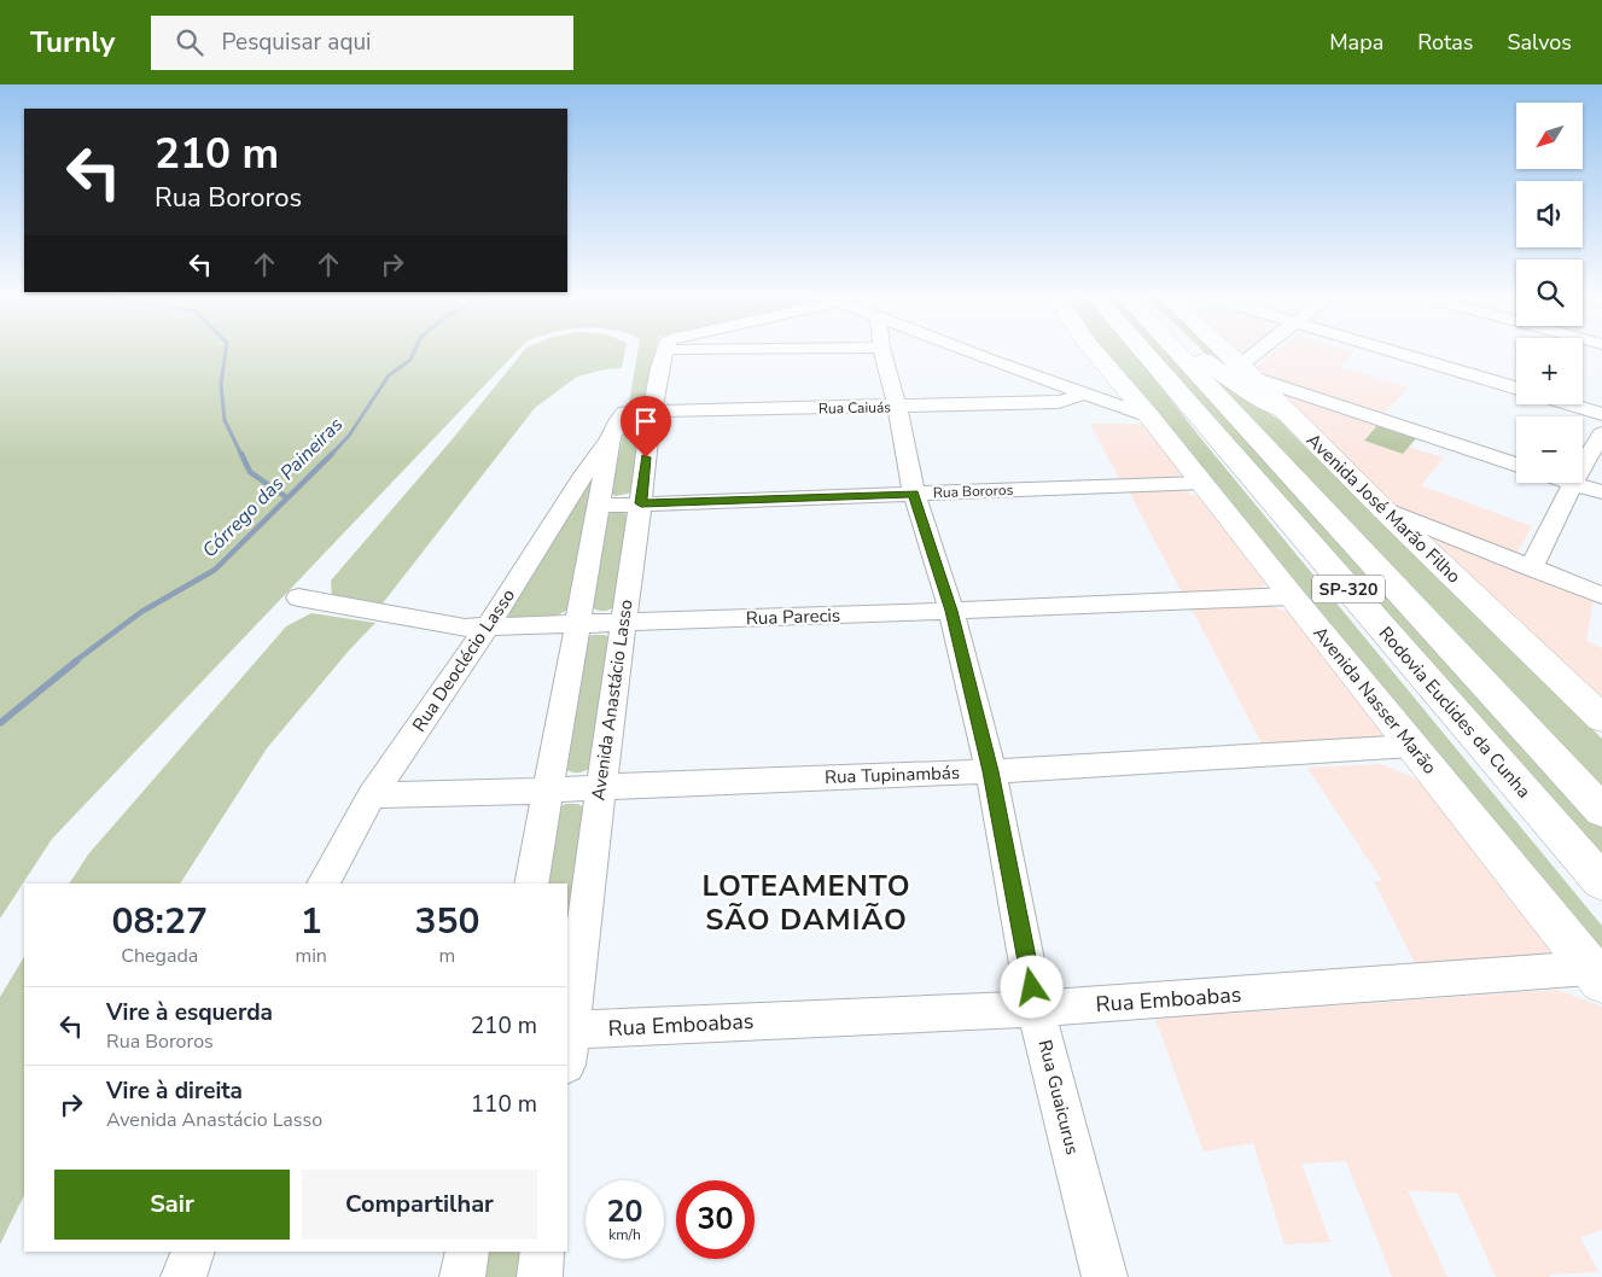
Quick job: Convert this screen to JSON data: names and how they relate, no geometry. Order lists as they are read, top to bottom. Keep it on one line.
{"streets":{"main road":["Avenida José Marão Filho","SP-320","Avenida Nasser Marão","Rodovia Euclides da Cunha"],"street":["Rua Caiuás","Rua Bororos","Rua Parecis","Rua Deoclécio Lasso","Avenida Anastácio Lasso","Rua Tupinambás","Rua Emboabas","Rua Guaicurus"]},"crossings":[["Rua Caiuás","Avenida Anastácio Lasso"],["Rua Caiuás","Rua Guaicurus"],["Rua Bororos","Avenida Anastácio Lasso"],["Rua Bororos","Avenida Nasser Marão"],["Rua Bororos","Rua Guaicurus"],["Rua Parecis","Rua Deoclécio Lasso"],["Rua Parecis","Avenida Anastácio Lasso"],["Rua Parecis","Avenida Nasser Marão"],["Rua Parecis","Rua Guaicurus"],["Rua Deoclécio Lasso","Avenida Anastácio Lasso"],["Rua Deoclécio Lasso","Rua Tupinambás"],["Avenida Anastácio Lasso","Rua Tupinambás"],["Avenida Anastácio Lasso","Rua Emboabas"],["Avenida Nasser Marão","Rua Tupinambás"],["Avenida Nasser Marão","Rua Emboabas"],["Rua Tupinambás","Rua Guaicurus"],["Rua Emboabas","Rua Guaicurus"]],"districts":["LOTEAMENTO SÃO DAMIÃO"],"water":["Córrego das Paineiras"],"north":"bottom left","page":{"header":"Turnly","search":"Pesquisar aqui","nav":["Mapa","Rotas","Salvos"],"map_buttons":["+","−"],"turn":["210 m","Rua Bororos"],"eta":["08:27","Chegada","1","min","350","m"],"list":[{"name":"Vire à esquerda","note":"Rua Bororos","value":"210 m"},{"name":"Vire à direita","note":"Avenida Anastácio Lasso","value":"110 m"}],"buttons":["Sair","Compartilhar"],"speed":"20 km/h","limit":"30"}}
